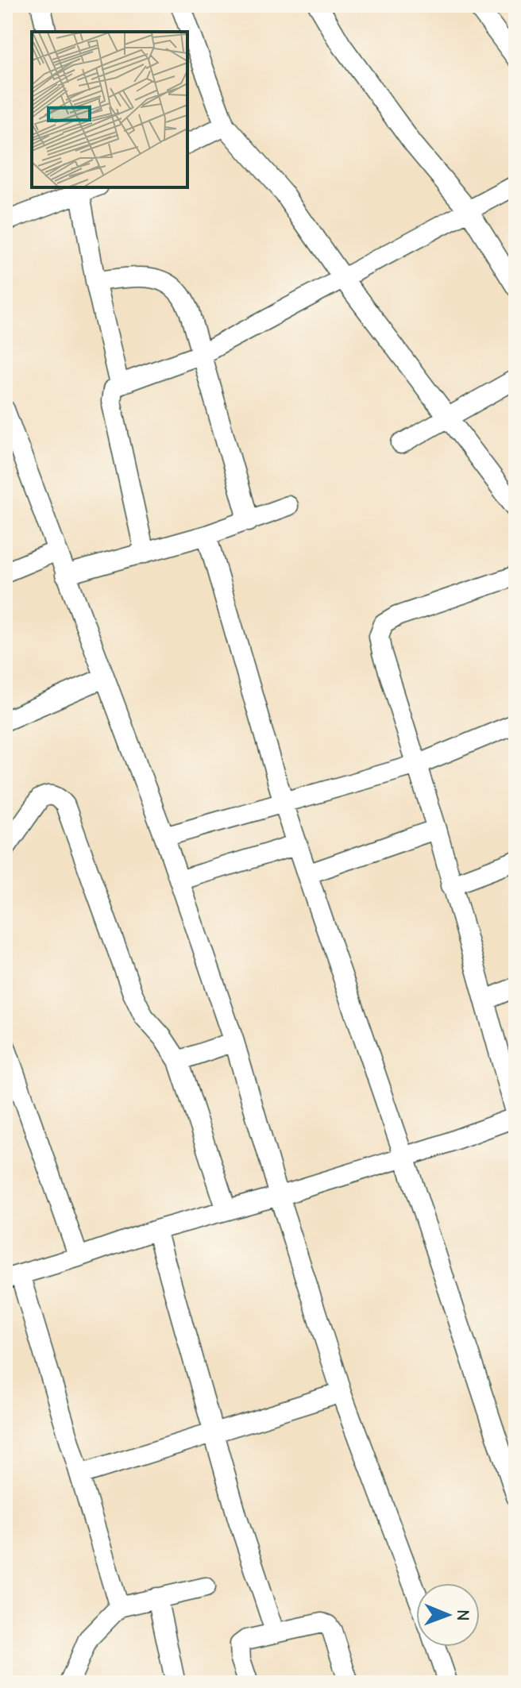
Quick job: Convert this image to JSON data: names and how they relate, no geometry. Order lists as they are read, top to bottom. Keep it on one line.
{"north":"right"}
